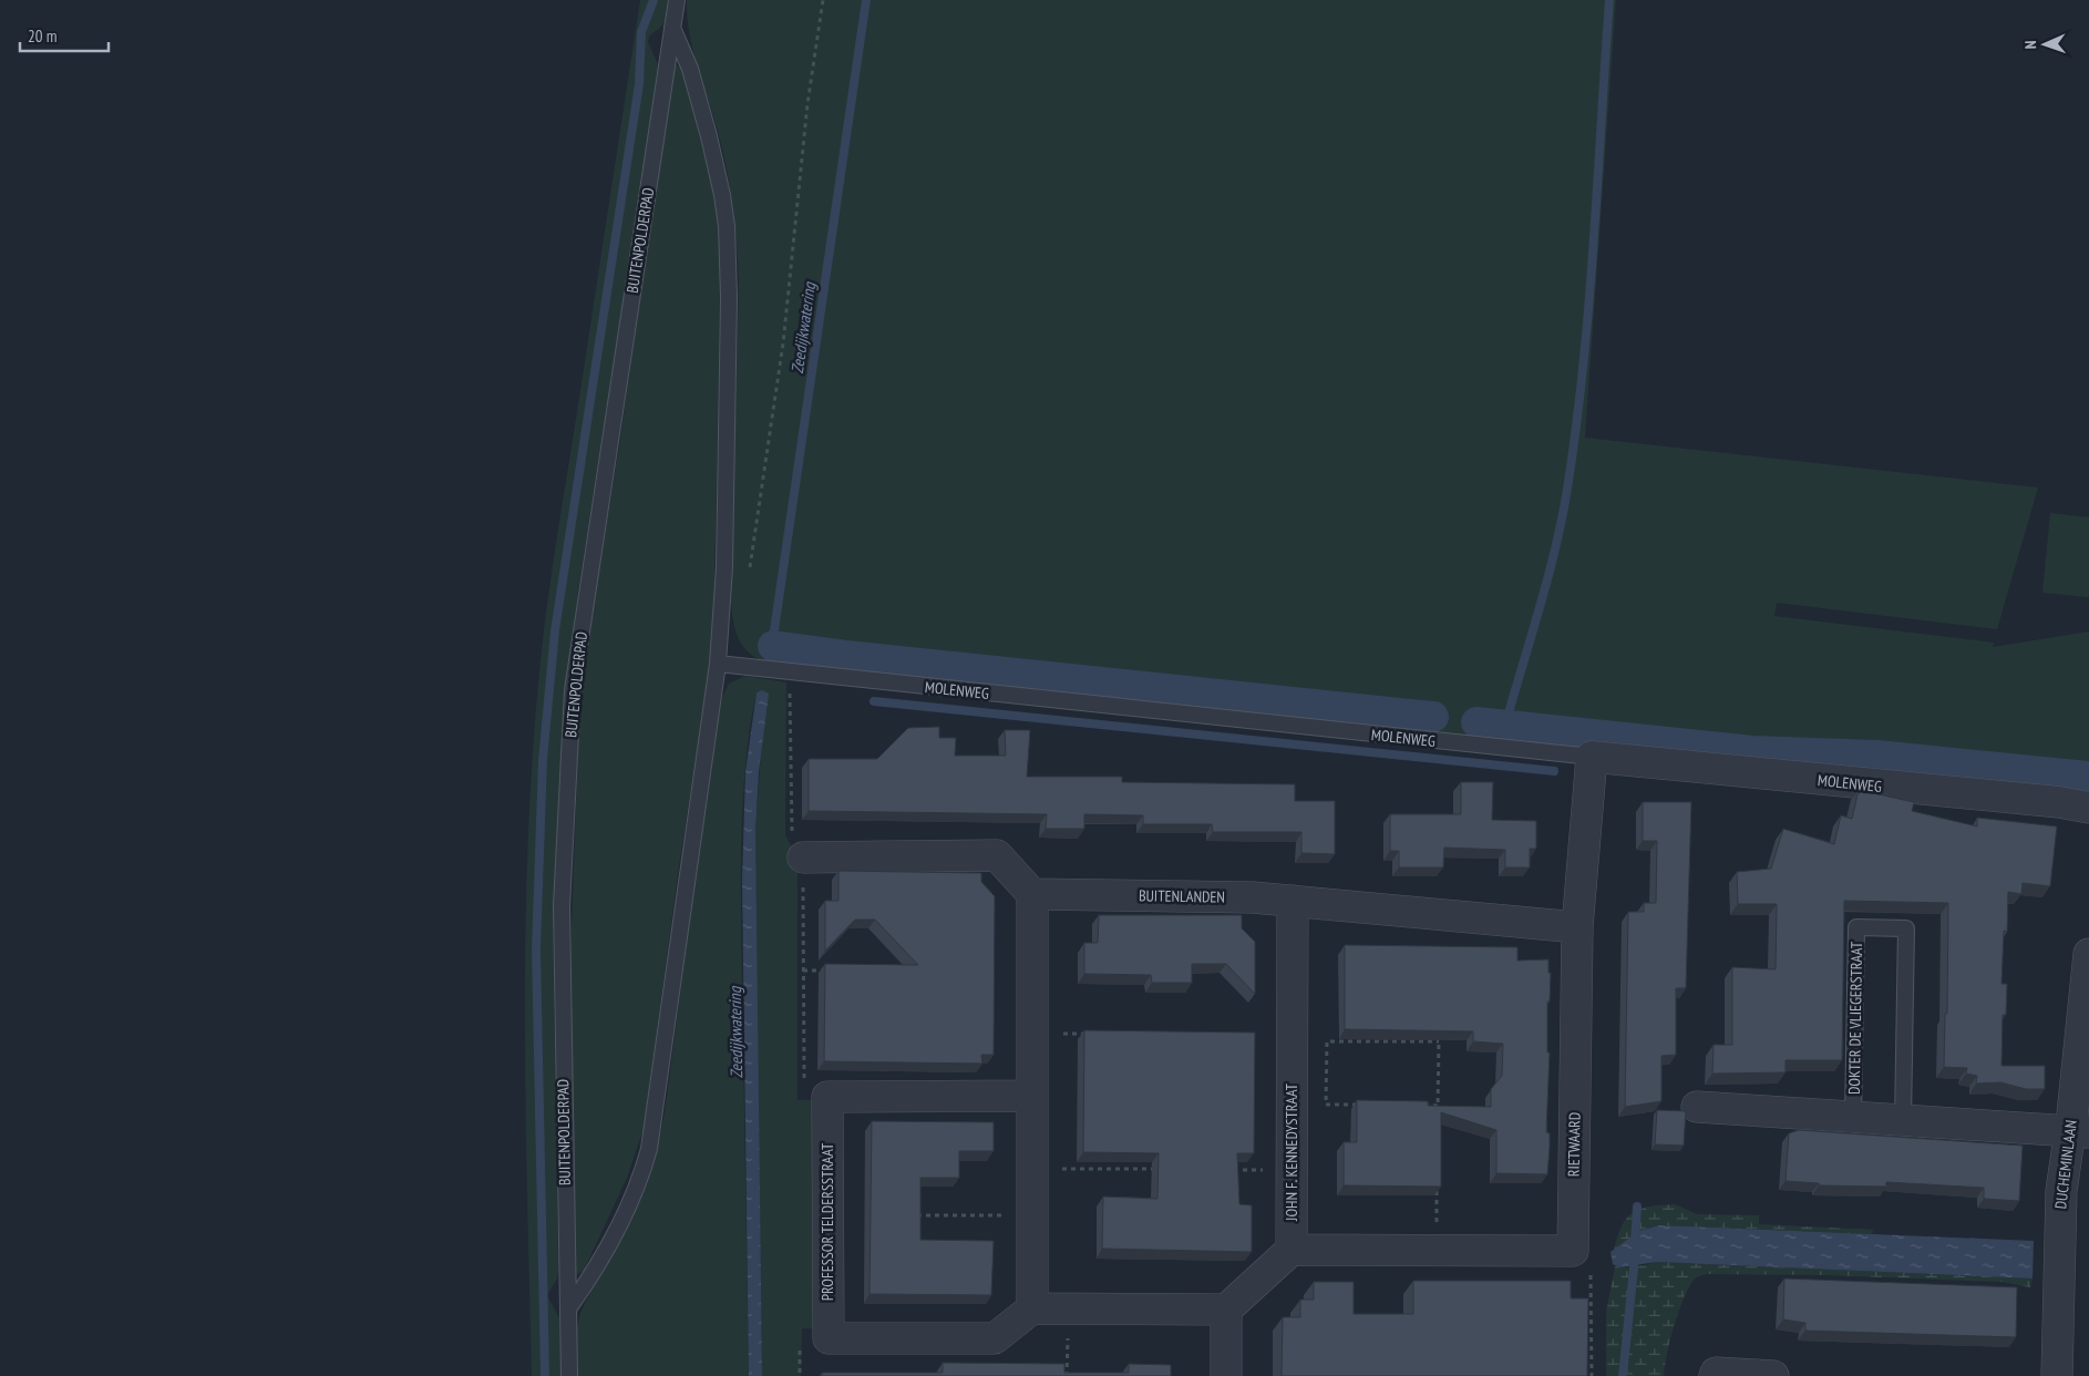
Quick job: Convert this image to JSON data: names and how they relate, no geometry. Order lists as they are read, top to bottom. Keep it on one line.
{"streets":{"street":["MOLENWEG","BUITENLANDEN","DOKTER DE VLIEGERSTRAAT","RIETWAARD","JOHN F. KENNEDYSTRAAT","DUCHEMINLAAN","PROFESSOR TELDERSSTRAAT"],"lane":["BUITENPOLDERPAD"]},"crossings":[["MOLENWEG","RIETWAARD"],["BUITENLANDEN","RIETWAARD"],["BUITENLANDEN","JOHN F. KENNEDYSTRAAT"],["DOKTER DE VLIEGERSTRAAT","DUCHEMINLAAN"]],"water":["Zeedijkwatering"],"scale_bar":"20 m","north":"left"}
